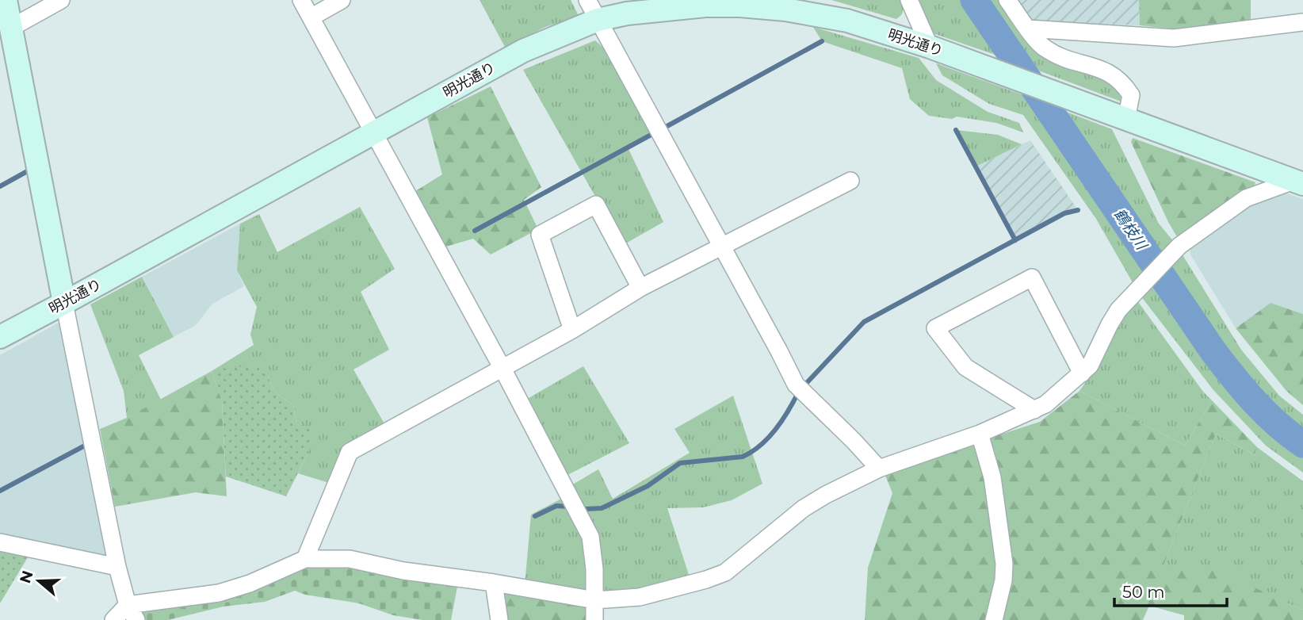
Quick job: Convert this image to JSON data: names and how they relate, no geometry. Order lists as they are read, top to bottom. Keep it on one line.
{"streets":{"street":["明光通り"]},"water":["鶴枝川"],"scale_bar":"50 m","north":"left"}
